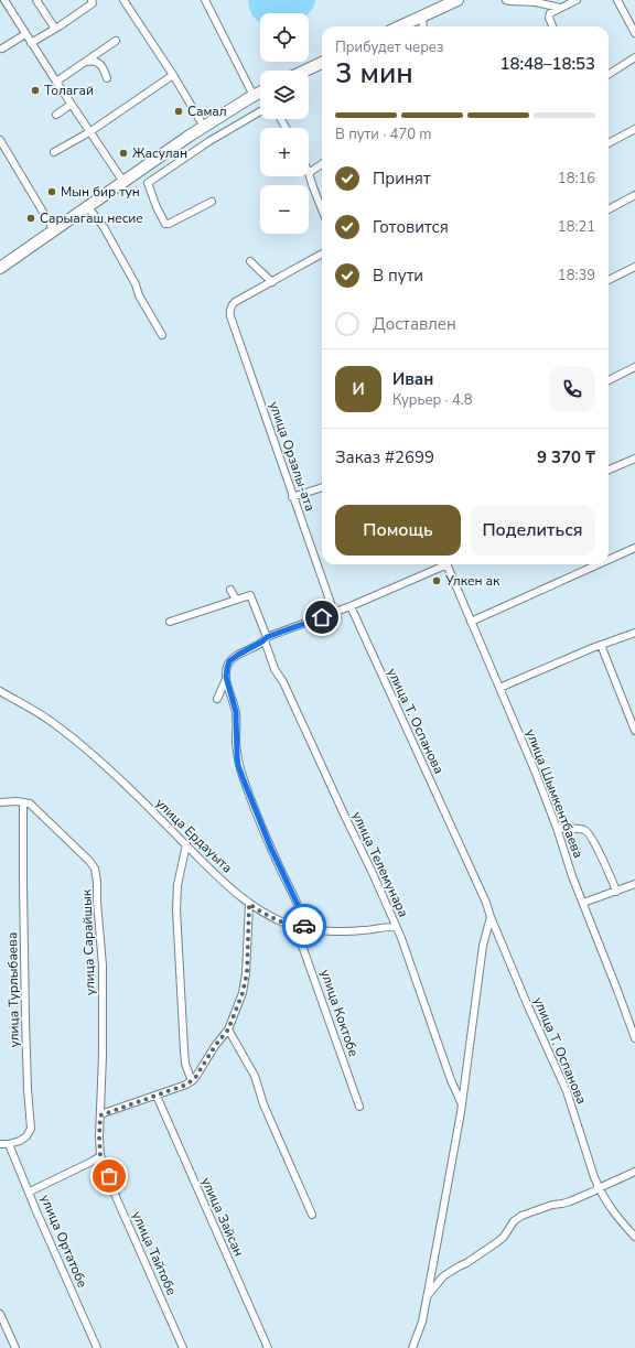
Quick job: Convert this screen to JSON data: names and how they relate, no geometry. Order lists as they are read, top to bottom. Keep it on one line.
{"streets":{"street":["улица Орзалы-ата","улица Т. Оспанова","улица Шымкентбаева","улица Ердауыта","улица Телемунара","улица Сарайшык","улица Турлыбаева","улица Коктобе","улица Зайсан","улица Ортатобе","улица Тайтобе"]},"crossings":[["улица Ердауыта","улица Телемунара"],["улица Ердауыта","улица Коктобе"],["улица Сарайшык","улица Турлыбаева"],["улица Сарайшык","улица Тайтобе"],["улица Турлыбаева","улица Ортатобе"]],"places":["Толагай","Самал","Жасулан","Мын бир тун","Сарыагаш несие","Улкен ак"],"page":{"map_buttons":["+","−"],"heading":["3 мин","Прибудет через","18:48–18:53"],"panel":["Иван","Курьер · 4.8","Заказ #2699","9 370 ₸"],"bar":"В пути · 470 m","list":[["Принят","18:16"],["Готовится","18:21"],["В пути","18:39"],"Доставлен"],"round":"И","buttons":["Помощь","Поделиться"]}}
